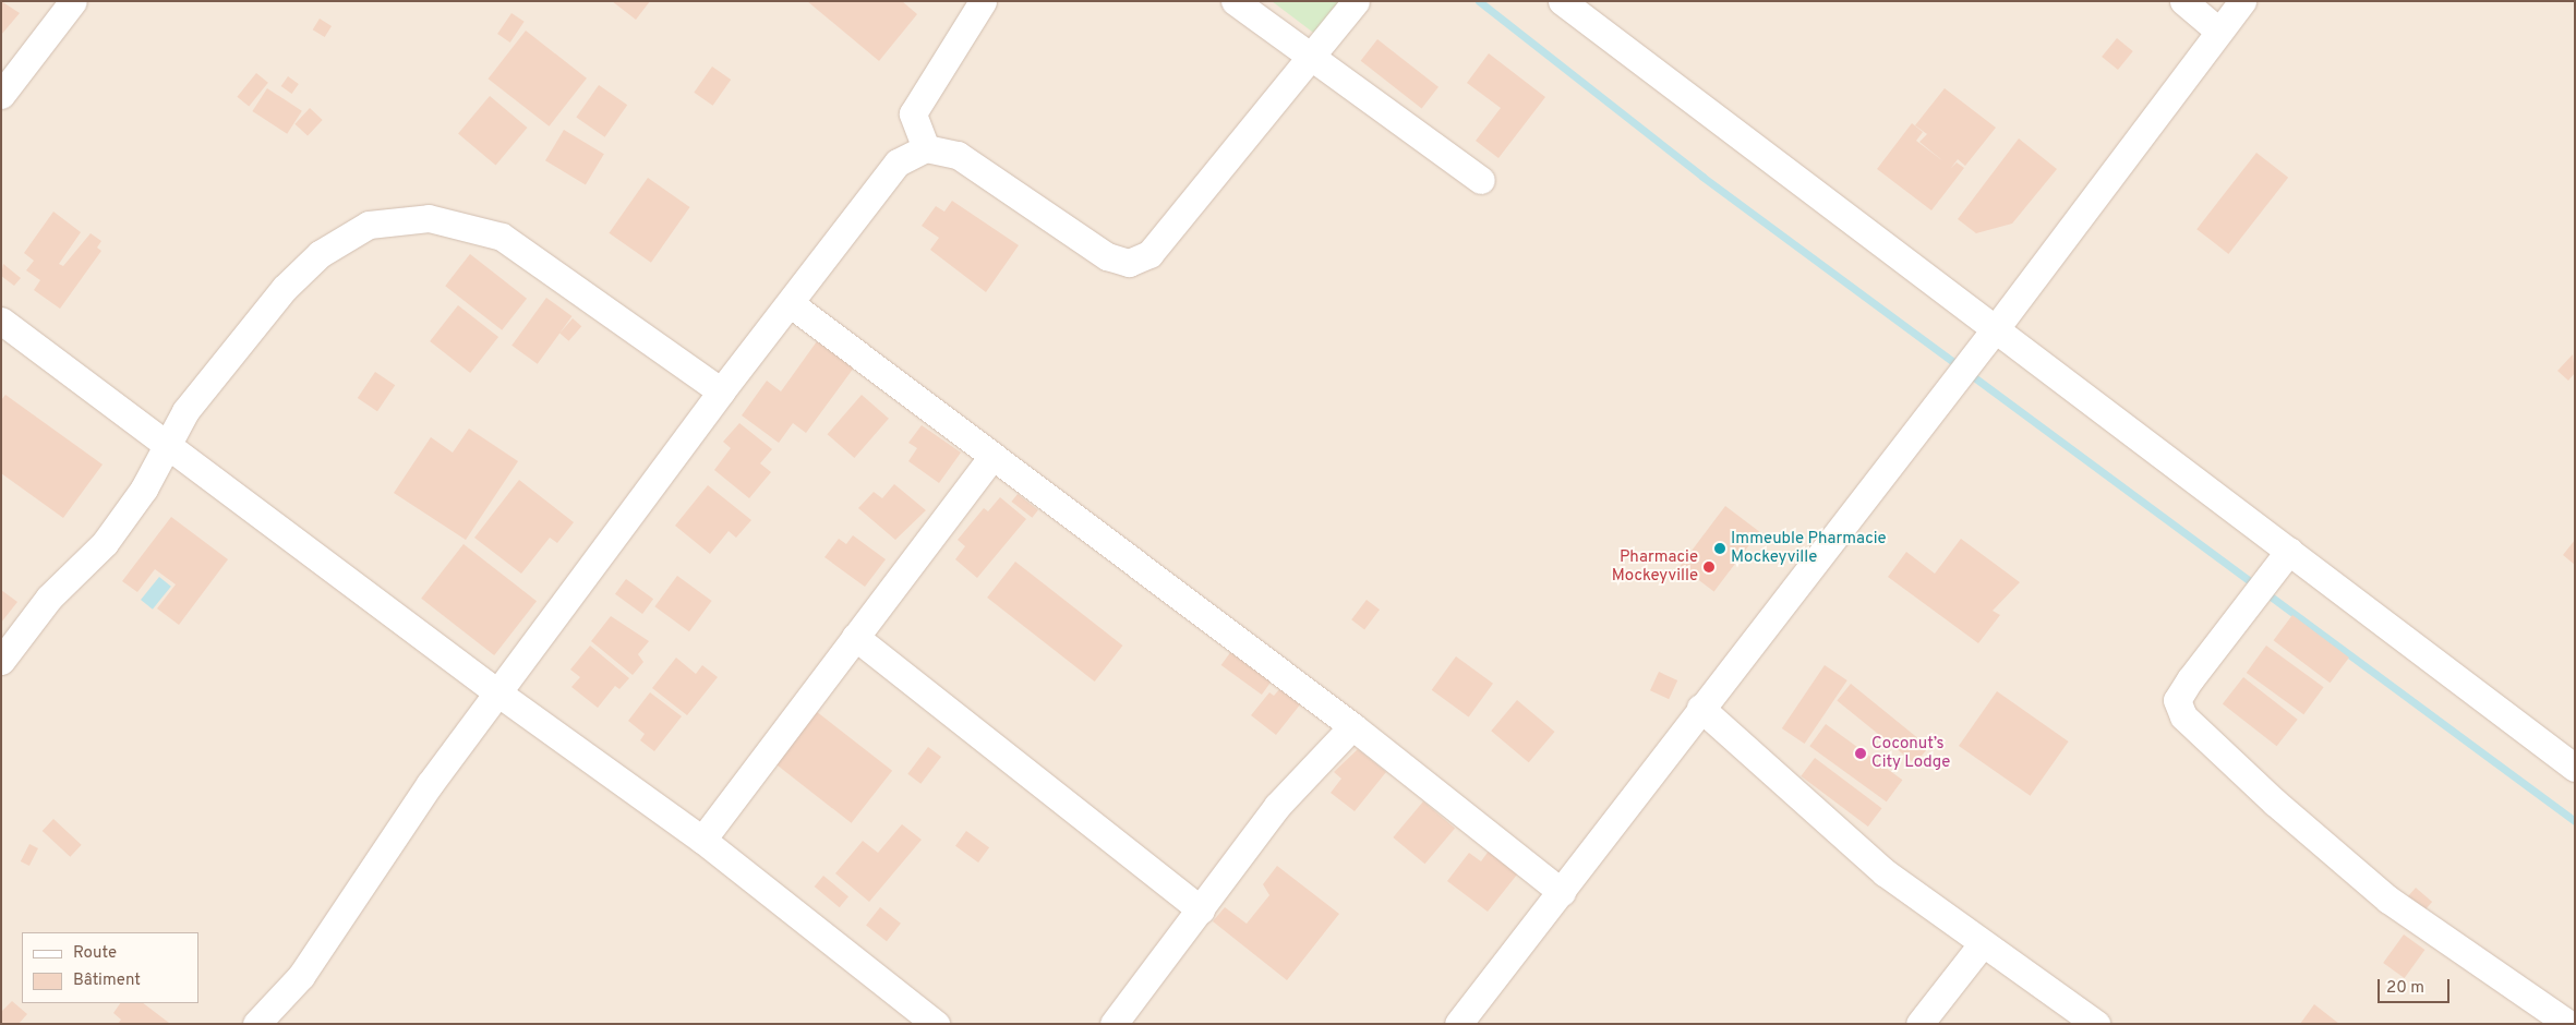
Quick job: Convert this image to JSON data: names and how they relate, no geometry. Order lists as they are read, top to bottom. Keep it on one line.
{"places":["Immeuble Pharmacie Mockeyville","Pharmacie Mockeyville","Coconut’s City Lodge"],"legend":["Route","Bâtiment"],"scale_bar":"20 m"}
